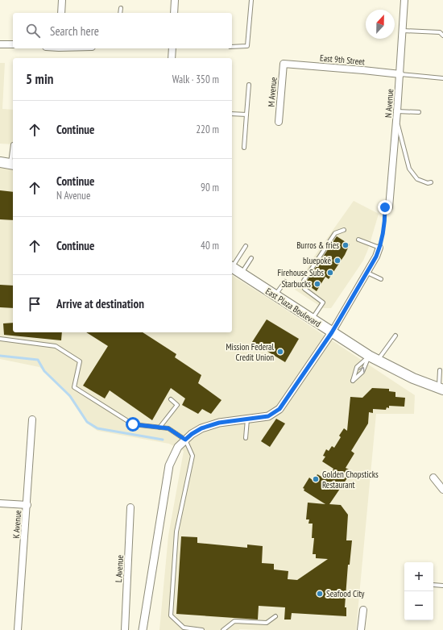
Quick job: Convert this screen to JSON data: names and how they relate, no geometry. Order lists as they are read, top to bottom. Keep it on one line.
{"streets":{"main road":["East Plaza Boulevard"],"street":["East 9th Street","M Avenue","N Avenue","K Avenue","L Avenue"]},"crossings":[["East 9th Street","M Avenue"],["East 9th Street","N Avenue"]],"places":["Burros & fries","bluepokē","Firehouse Subs","Starbucks","Mission Federal Credit Union","Golden Chopsticks Restaurant","Seafood City"],"north":"top","page":{"search":"Search here","heading":["5 min","Walk · 350 m"],"list":[["Continue","220 m"],["Continue","N Avenue","90 m"],["Continue","40 m"],"Arrive at destination"],"map_buttons":["+","−"]}}
